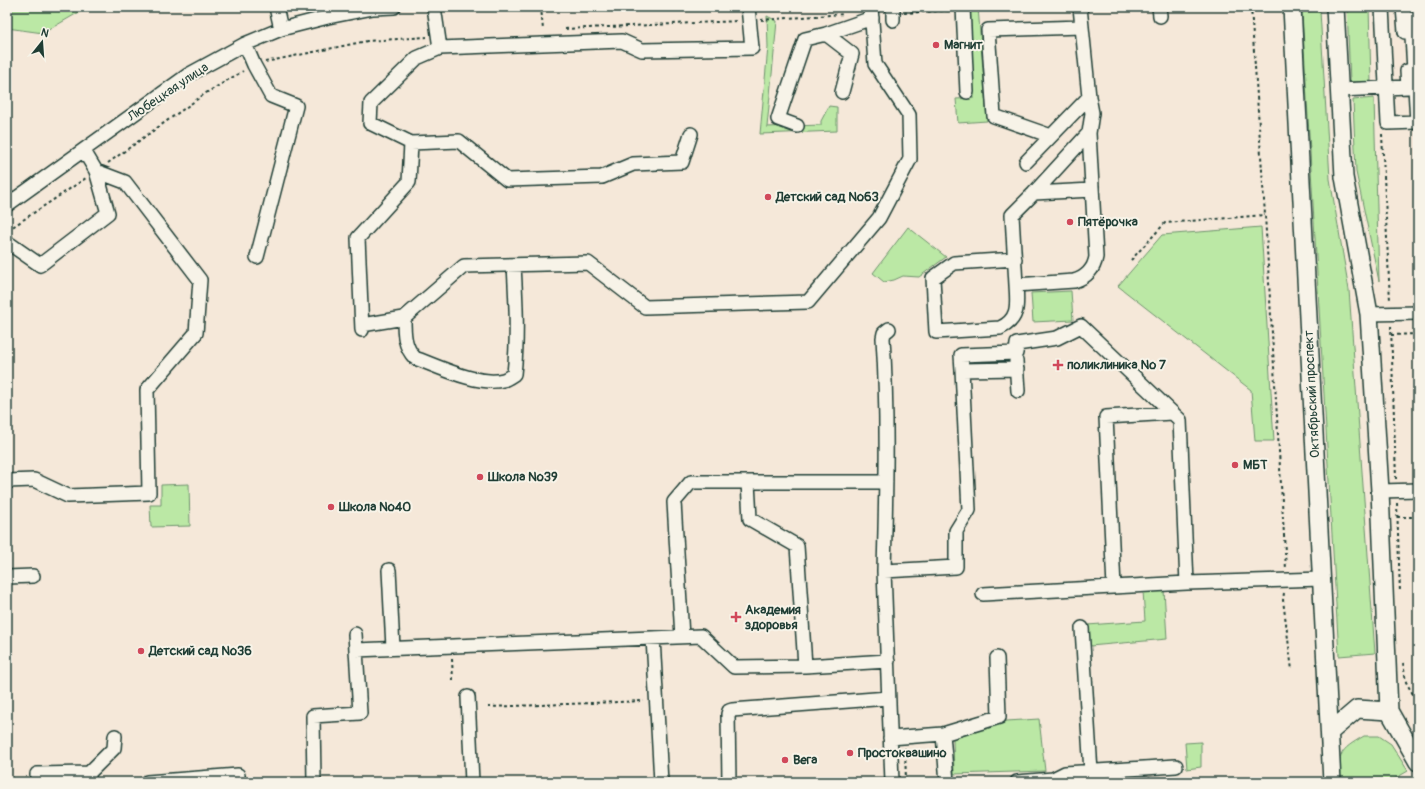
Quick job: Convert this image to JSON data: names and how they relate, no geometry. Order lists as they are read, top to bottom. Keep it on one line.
{"streets":{"main road":["Октябрьский проспект"],"street":["Любецкая улица"]},"places":{"other":["Магнит","Детский сад №63","Пятёрочка","МБТ","Школа №39","Школа №40","Детский сад №36","Простоквашино","Вега"],"health":["поликлиника № 7","Академия здоровья"]},"north":"top"}
